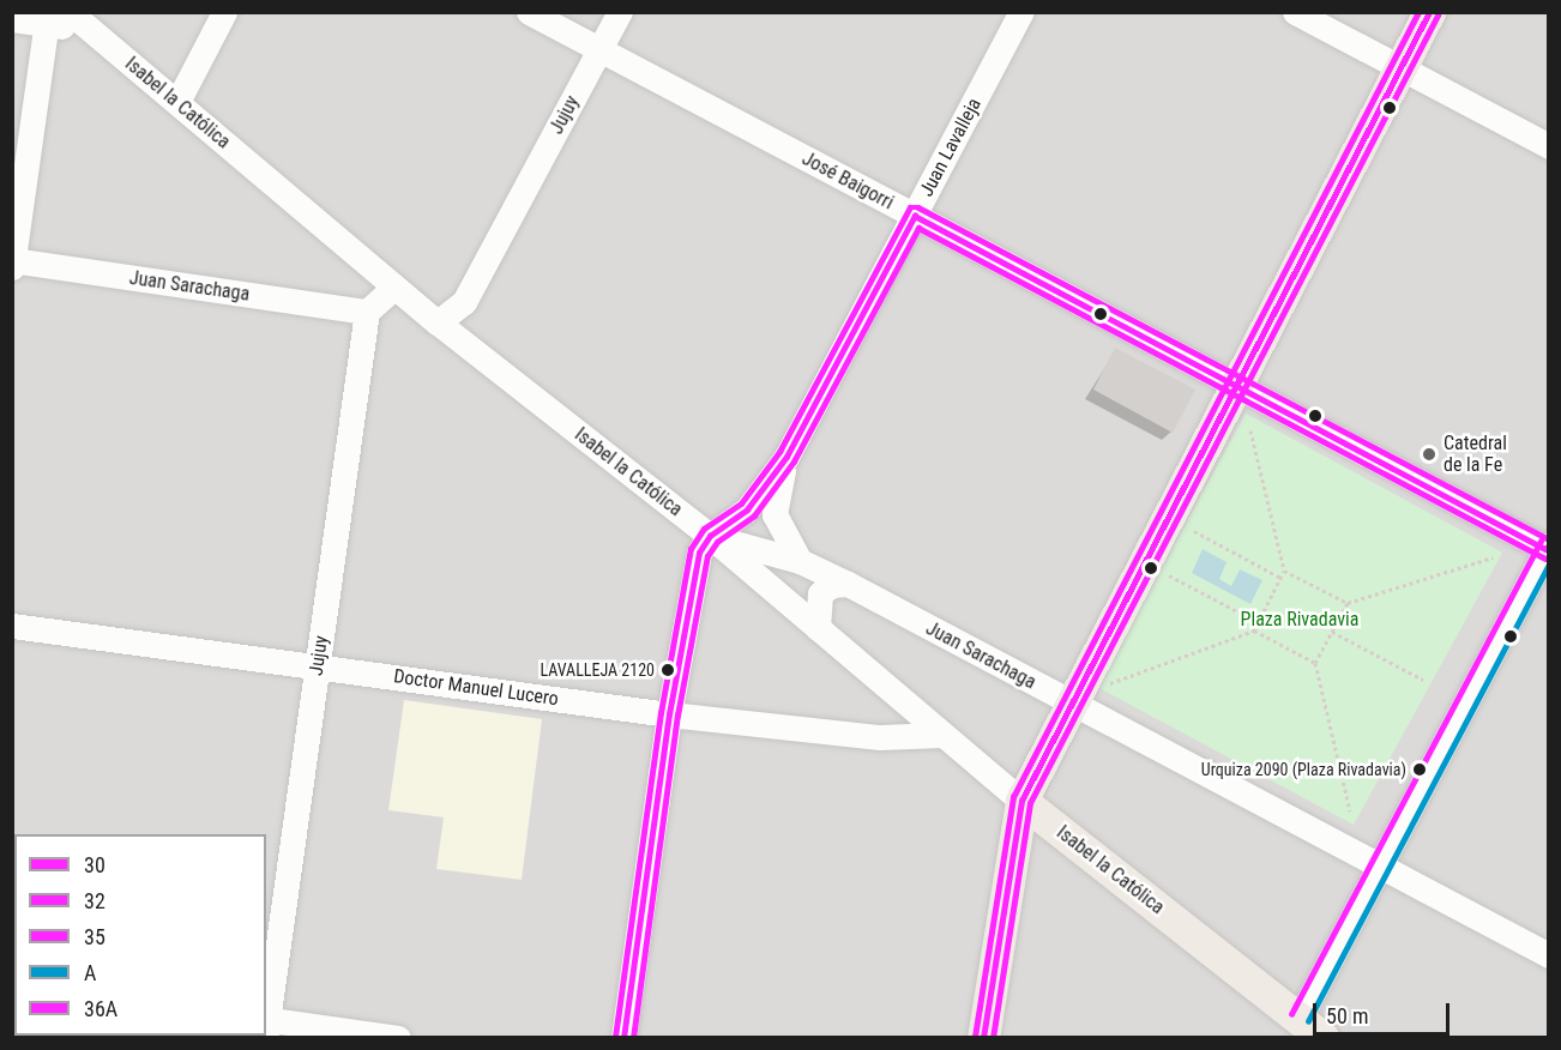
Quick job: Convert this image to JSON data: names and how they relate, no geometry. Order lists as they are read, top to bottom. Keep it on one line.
{"streets":{"main road":["Isabel la Católica"],"street":["Jujuy","Juan Lavalleja","José Baigorri","Juan Sarachaga","Doctor Manuel Lucero"]},"crossings":[["Isabel la Católica","Jujuy"],["Isabel la Católica","Juan Lavalleja"],["Isabel la Católica","Juan Sarachaga"],["Isabel la Católica","Doctor Manuel Lucero"],["Jujuy","José Baigorri"],["Jujuy","Juan Sarachaga"],["Jujuy","Doctor Manuel Lucero"],["Juan Lavalleja","José Baigorri"],["Juan Lavalleja","Juan Sarachaga"]],"parks":["Plaza Rivadavia"],"places":["Catedral de la Fe","LAVALLEJA 2120","Urquiza 2090 (Plaza Rivadavia)"],"lines":["transit line 30","transit line 35","transit line 32","transit line 36A","transit line A"],"legend":["30","32","35","A","36A"],"scale_bar":"50 m"}
